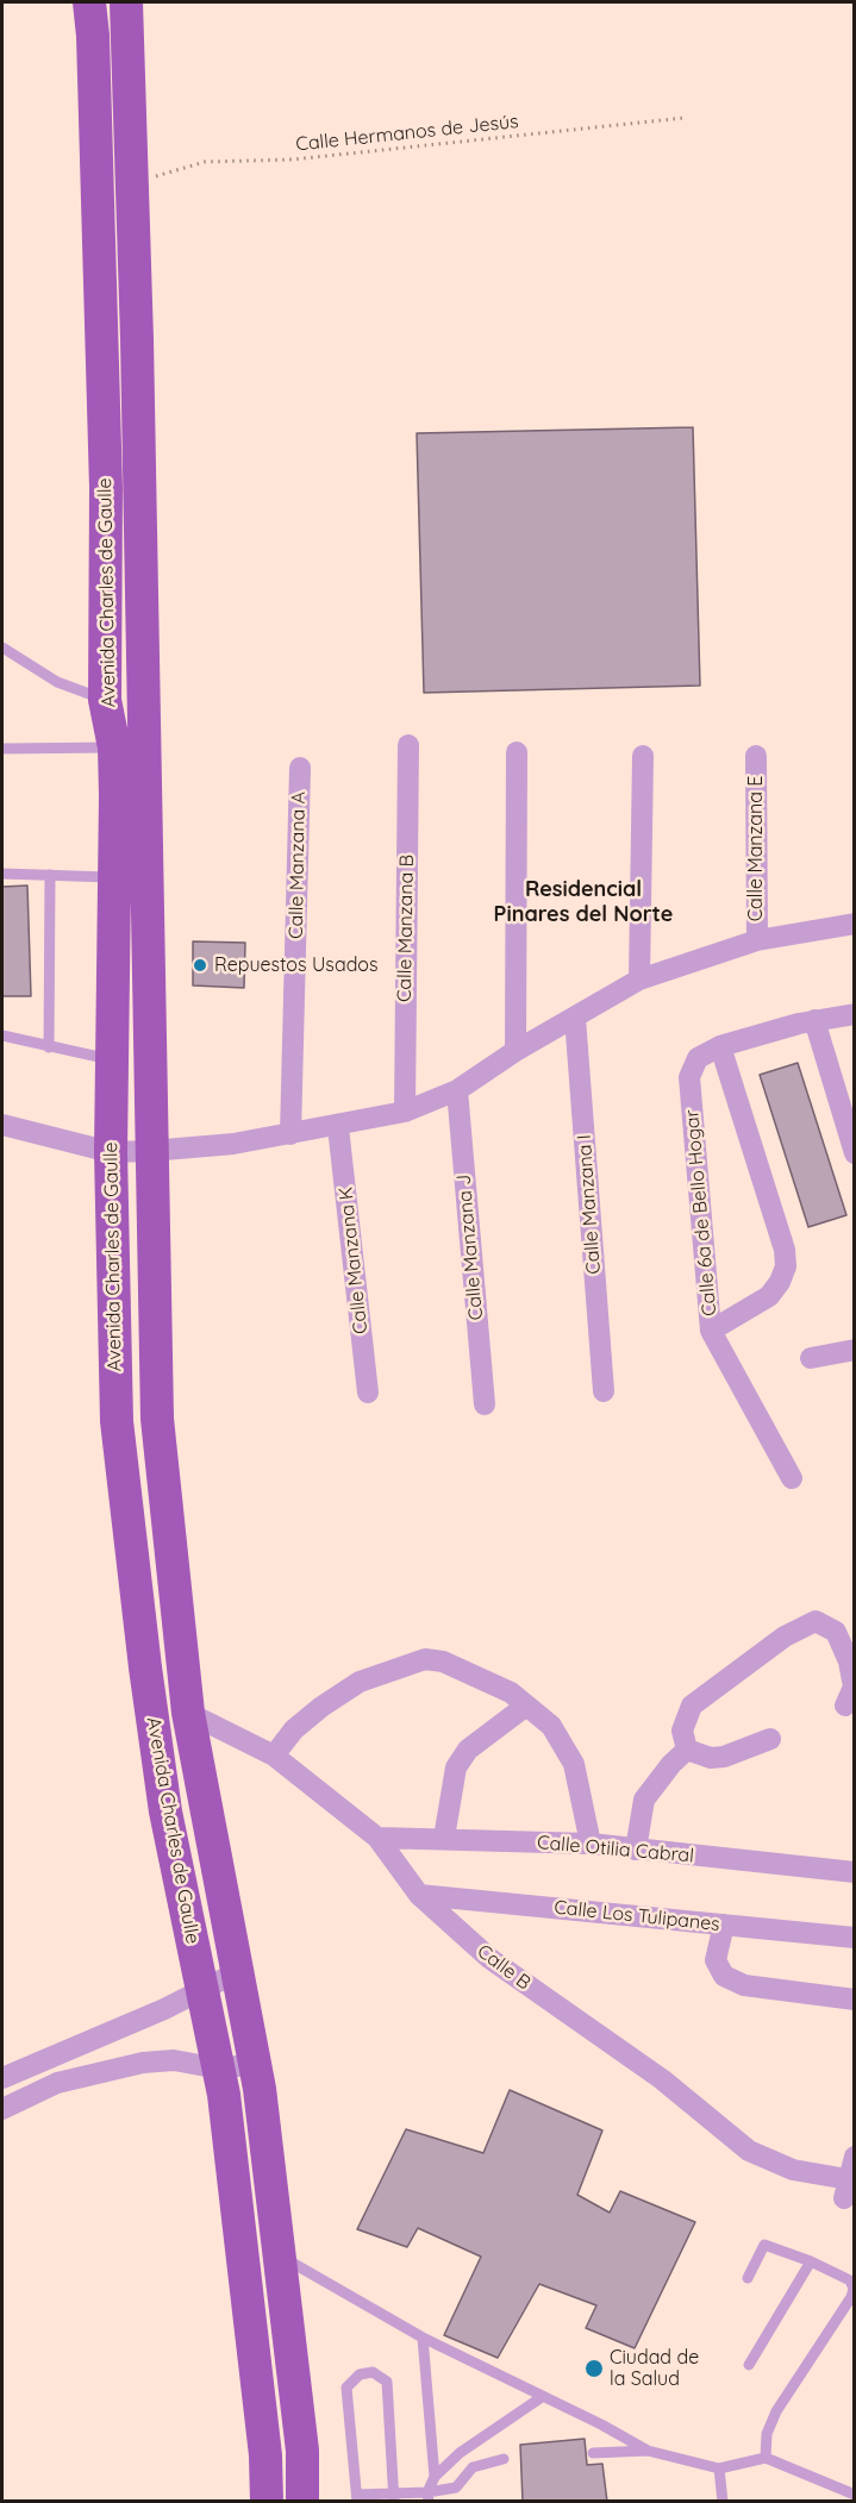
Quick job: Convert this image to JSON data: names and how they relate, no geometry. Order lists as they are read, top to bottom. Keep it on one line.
{"streets":{"main road":["Avenida Charles de Gaulle"],"street":["Calle Manzana E","Calle Manzana A","Calle Manzana B","Calle Manzana I","Calle 6a de Bello Hogar","Calle Manzana J","Calle Manzana K","Calle Otilia Cabral","Calle Los Tulipanes","Calle B"],"path":["Calle Hermanos de Jesús"]},"crossings":[["Calle Hermanos de Jesús","Avenida Charles de Gaulle"],["Avenida Charles de Gaulle","Calle B"],["Calle Otilia Cabral","Calle B"],["Calle Los Tulipanes","Calle B"]],"districts":["Residencial Pinares del Norte"],"places":["Repuestos Usados","Ciudad de la Salud"]}
